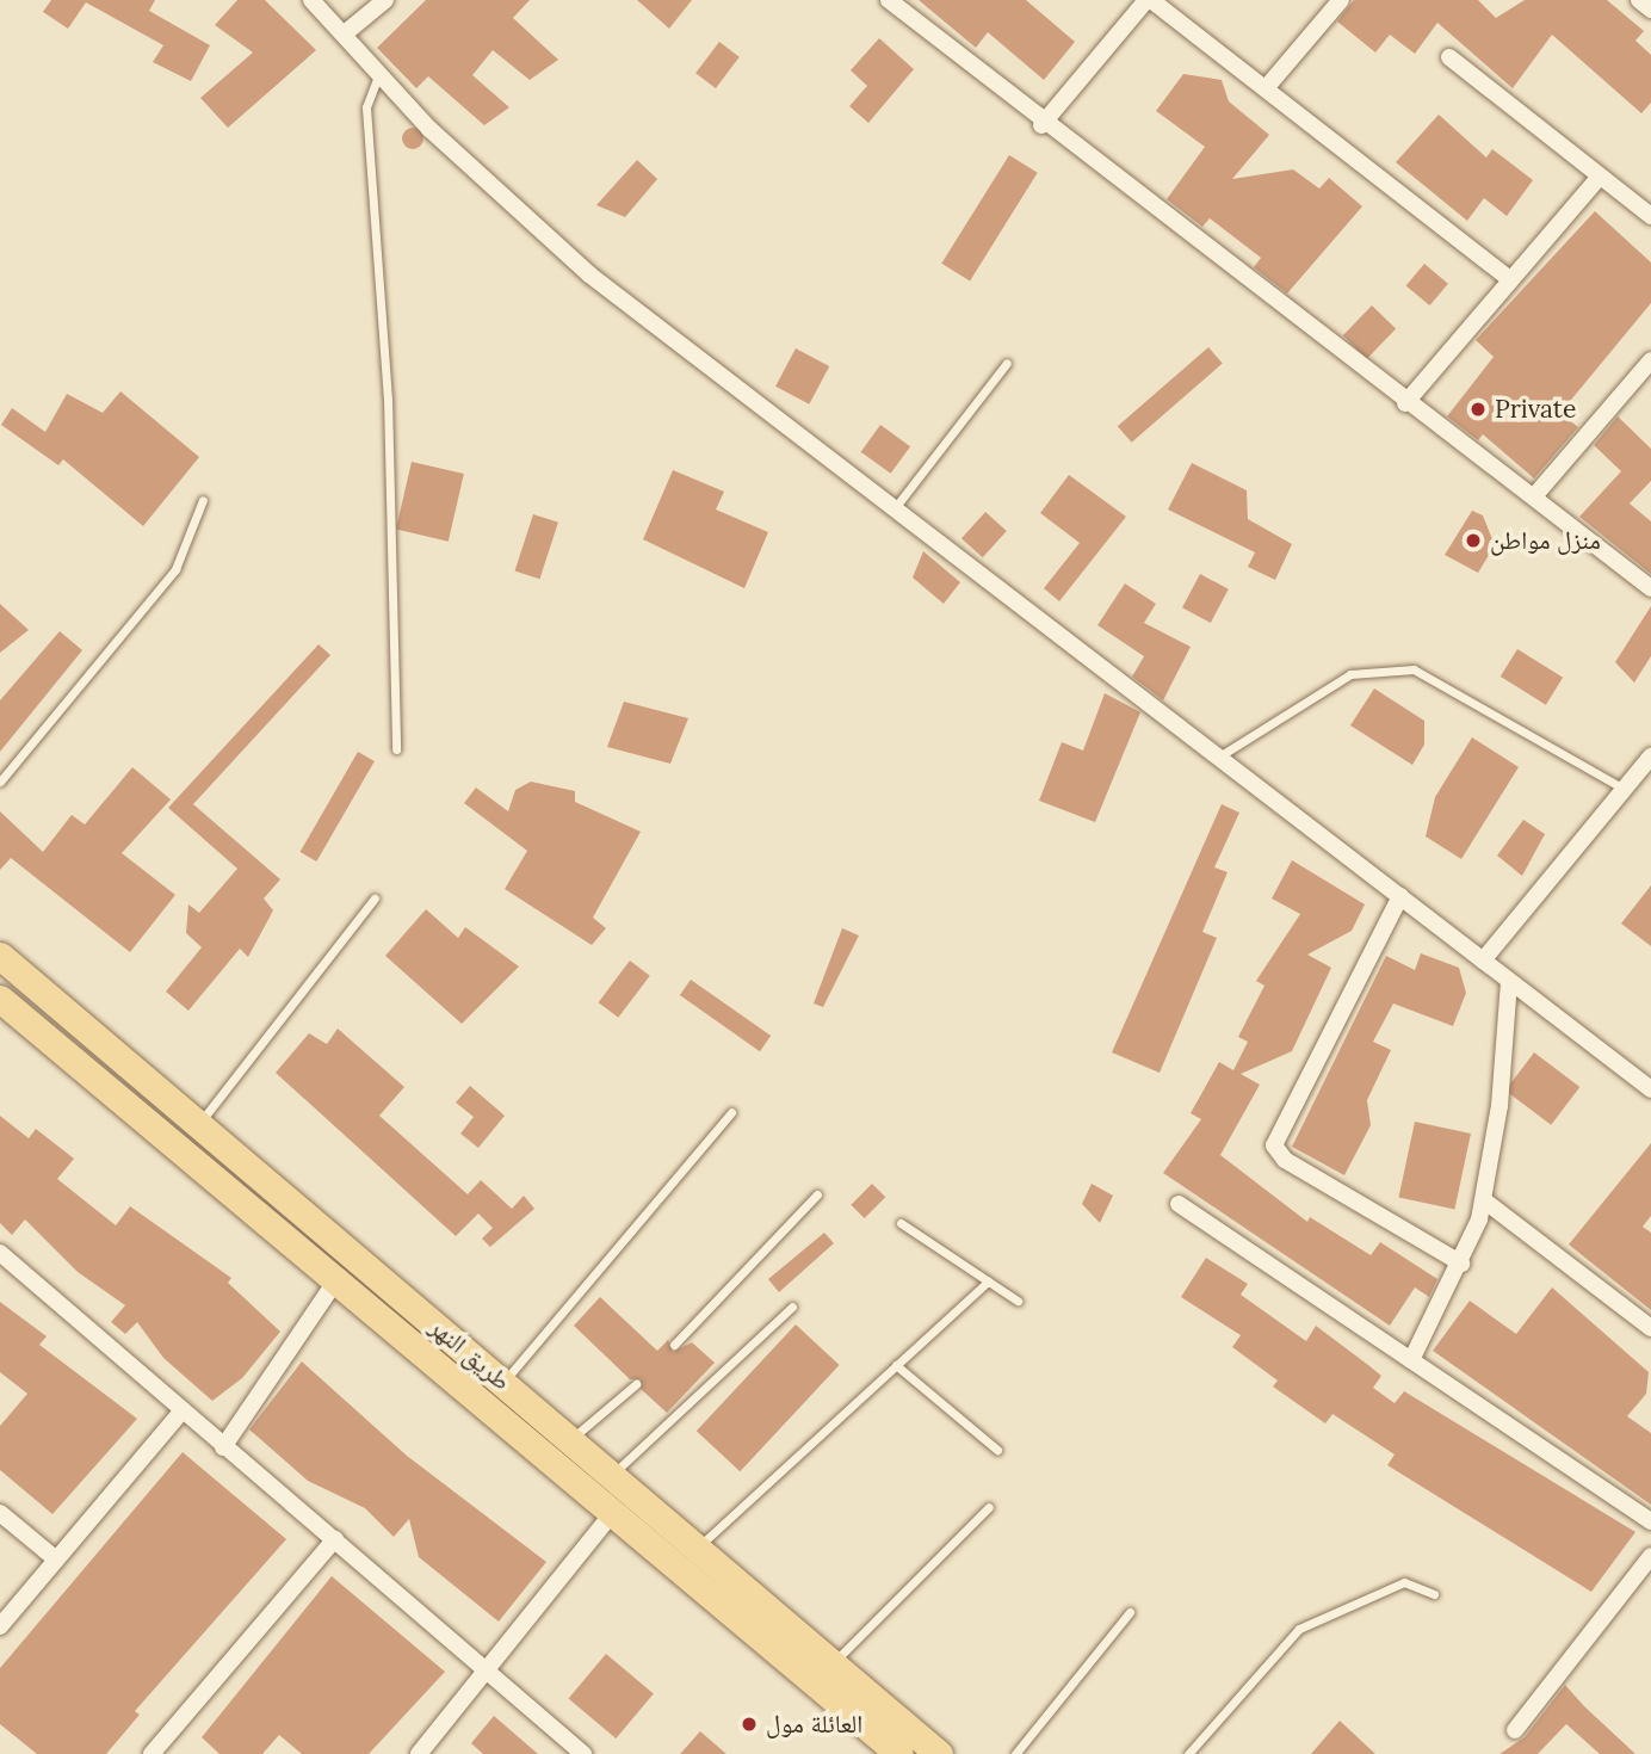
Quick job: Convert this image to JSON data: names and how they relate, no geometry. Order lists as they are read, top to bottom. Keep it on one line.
{"streets":{"main road":["طريق النهر"]},"places":["Private","منزل مواطن","العائلة مول"]}
